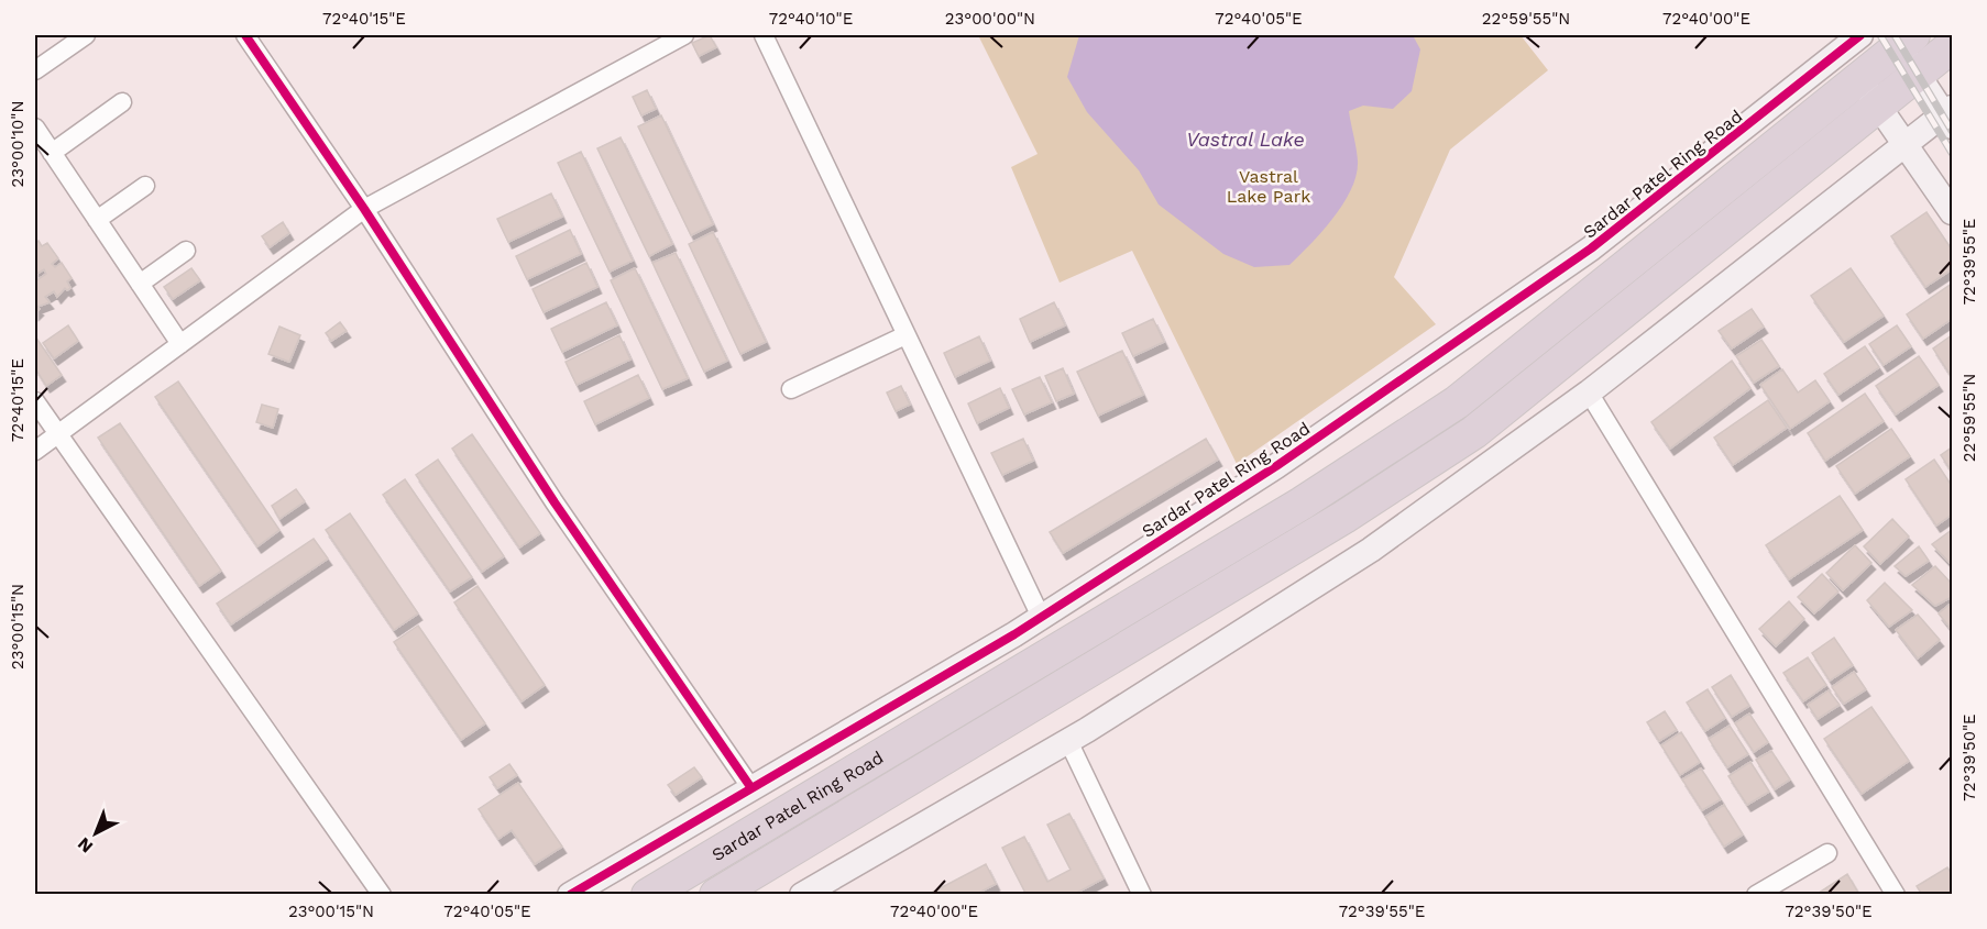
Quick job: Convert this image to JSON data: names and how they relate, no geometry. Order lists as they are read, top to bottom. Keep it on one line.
{"streets":{"highway":["Sardar Patel Ring Road"]},"water":["Vastral Lake"],"parks":["Vastral Lake Park"],"north":"bottom left","coordinates":["72°40'15\"E","72°40'10\"E","23°00'00\"N","72°40'05\"E","22°59'55\"N","72°40'00\"E","23°00'10\"N","72°39'55\"E","23°00'15\"N","72°39'50\"E"]}
